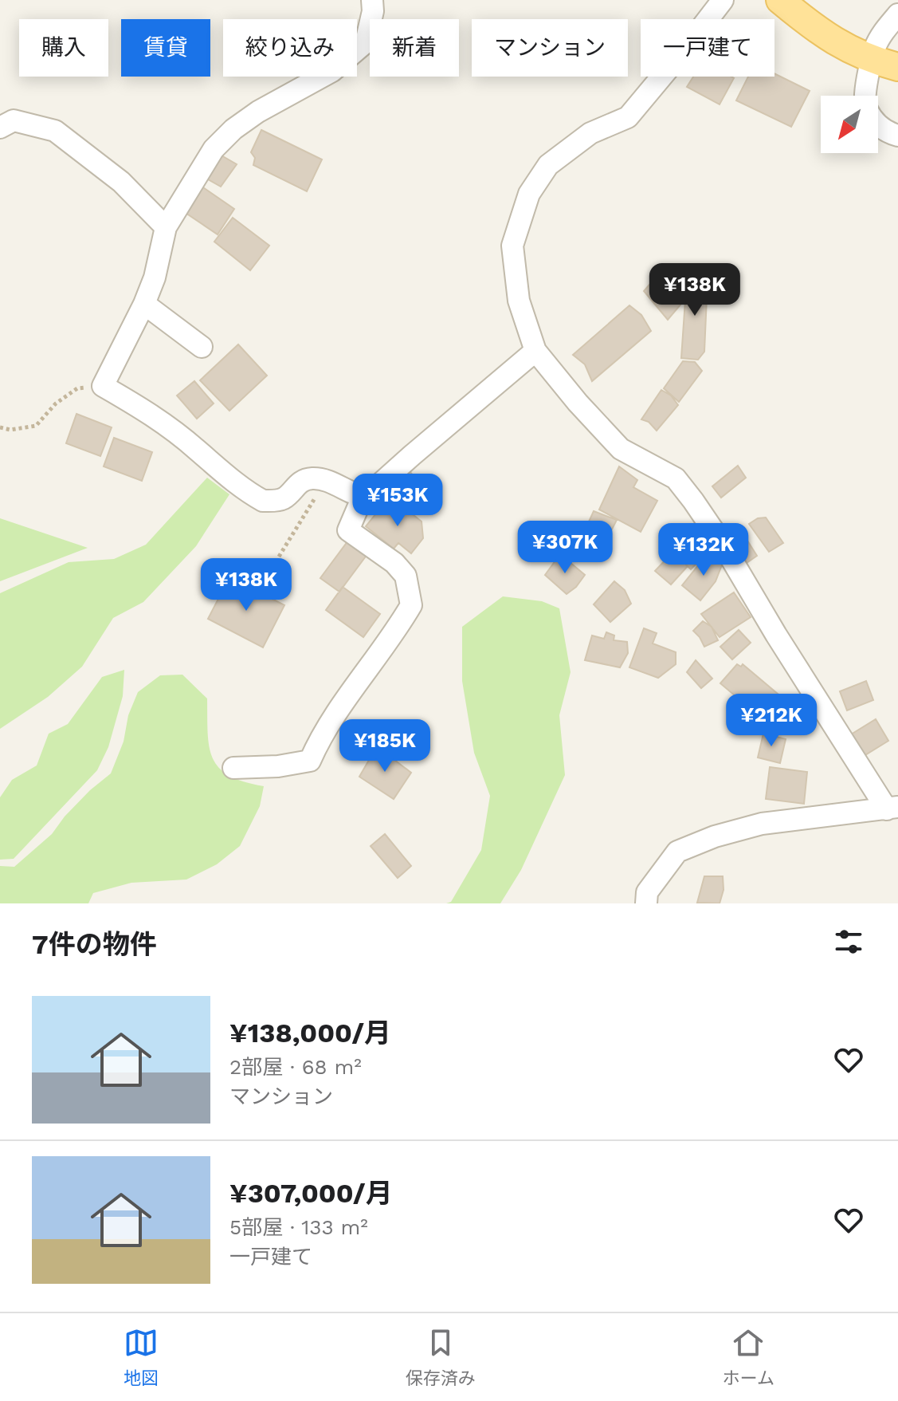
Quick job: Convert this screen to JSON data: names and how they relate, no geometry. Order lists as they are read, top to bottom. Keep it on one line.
{"north":"bottom left","page":{"chip":["購入","賃貸","絞り込み","新着","マンション","一戸建て"],"price":["¥138K","¥153K","¥307K","¥132K","¥138K","¥212K","¥185K"],"heading":"7件の物件","list":[{"name":"¥138,000/月","note":"2部屋 · 68 m² · マンション"},{"name":"¥307,000/月","note":"5部屋 · 133 m² · 一戸建て"}],"tabs":["地図","保存済み","ホーム"]}}
